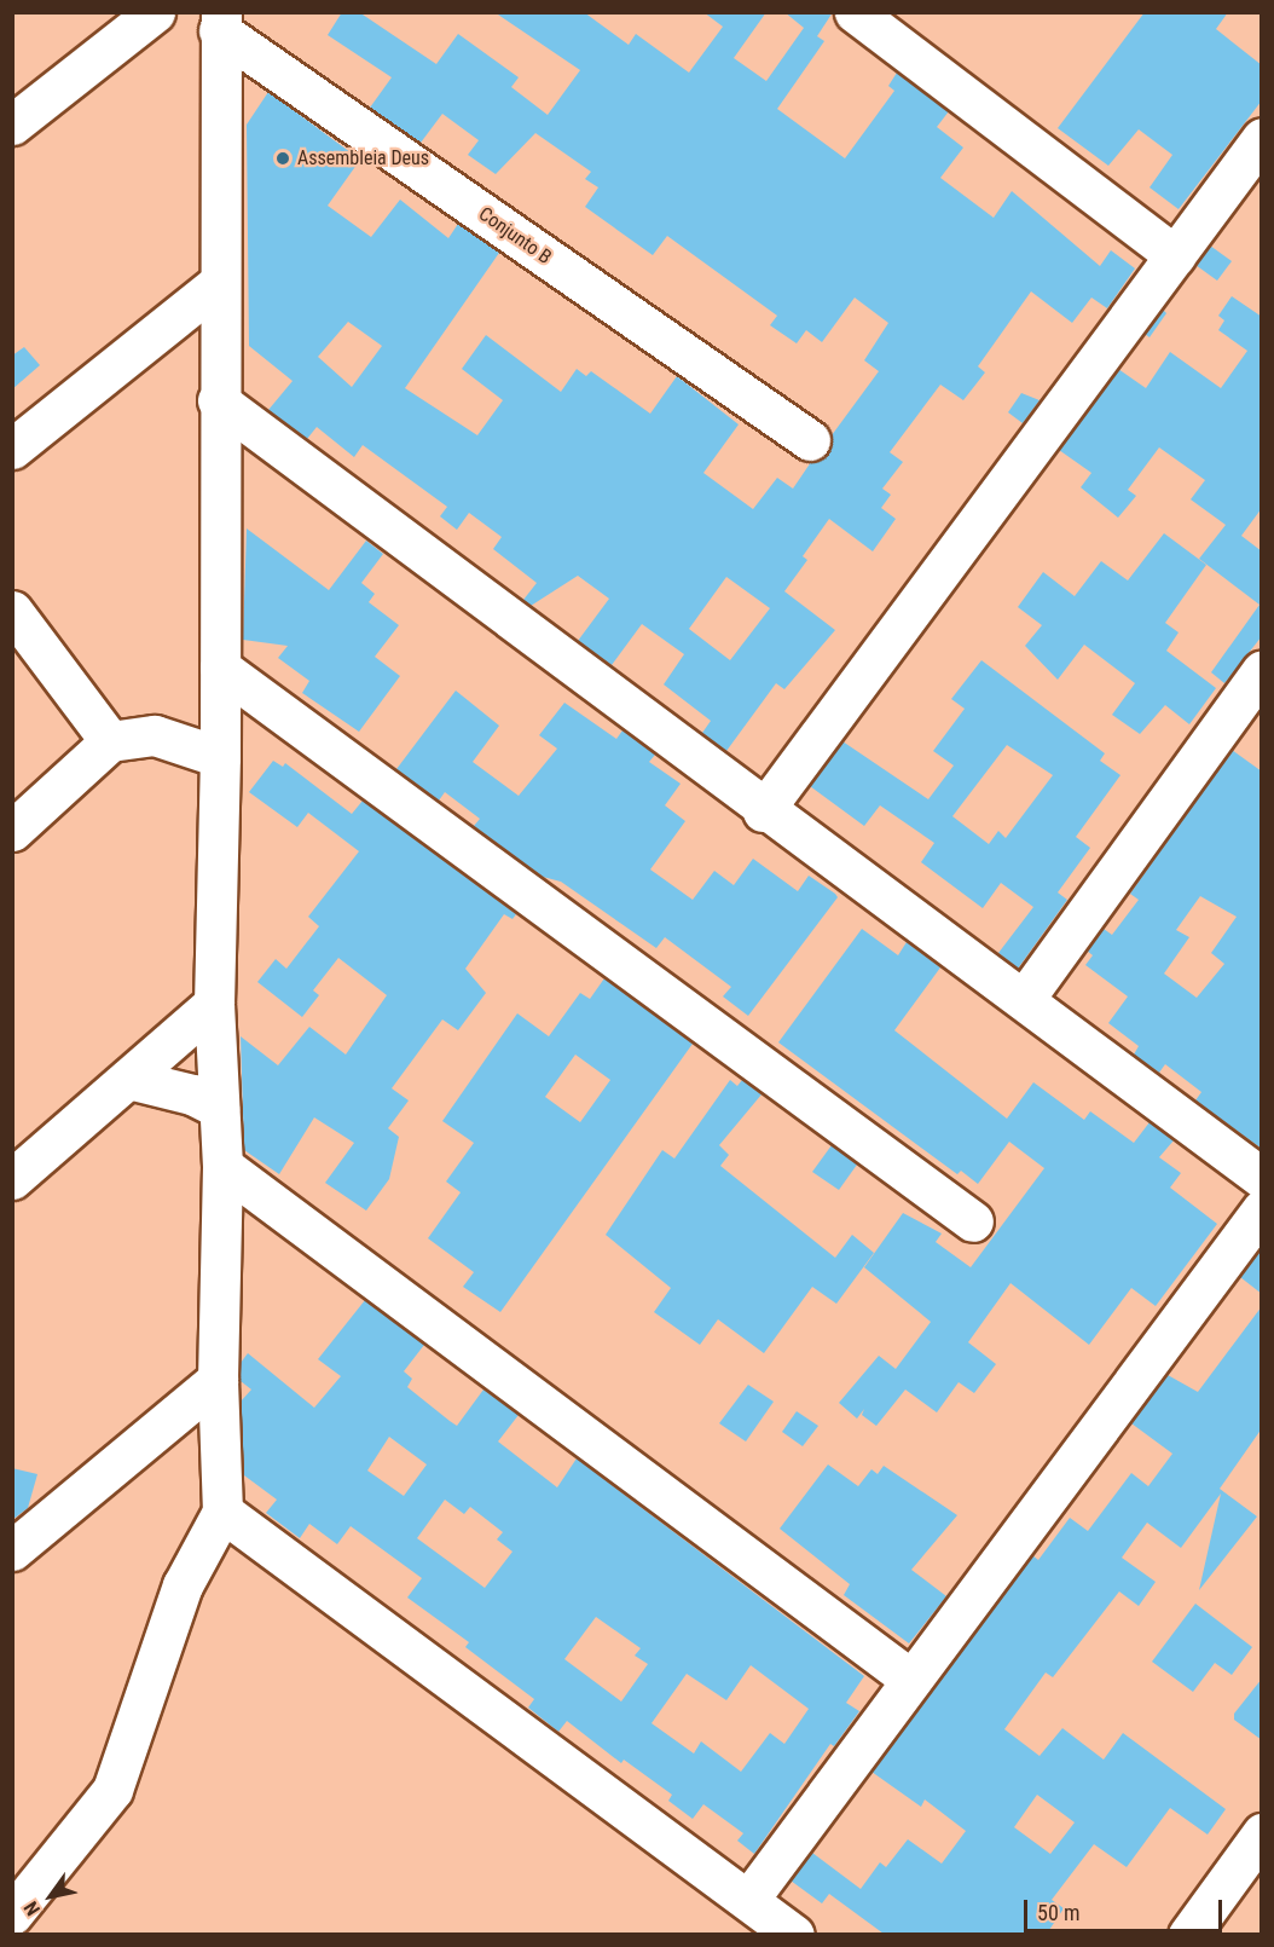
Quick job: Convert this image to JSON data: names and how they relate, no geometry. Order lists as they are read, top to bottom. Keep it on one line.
{"streets":{"street":["Conjunto B"]},"places":["Assembleia Deus"],"scale_bar":"50 m","north":"bottom left"}
